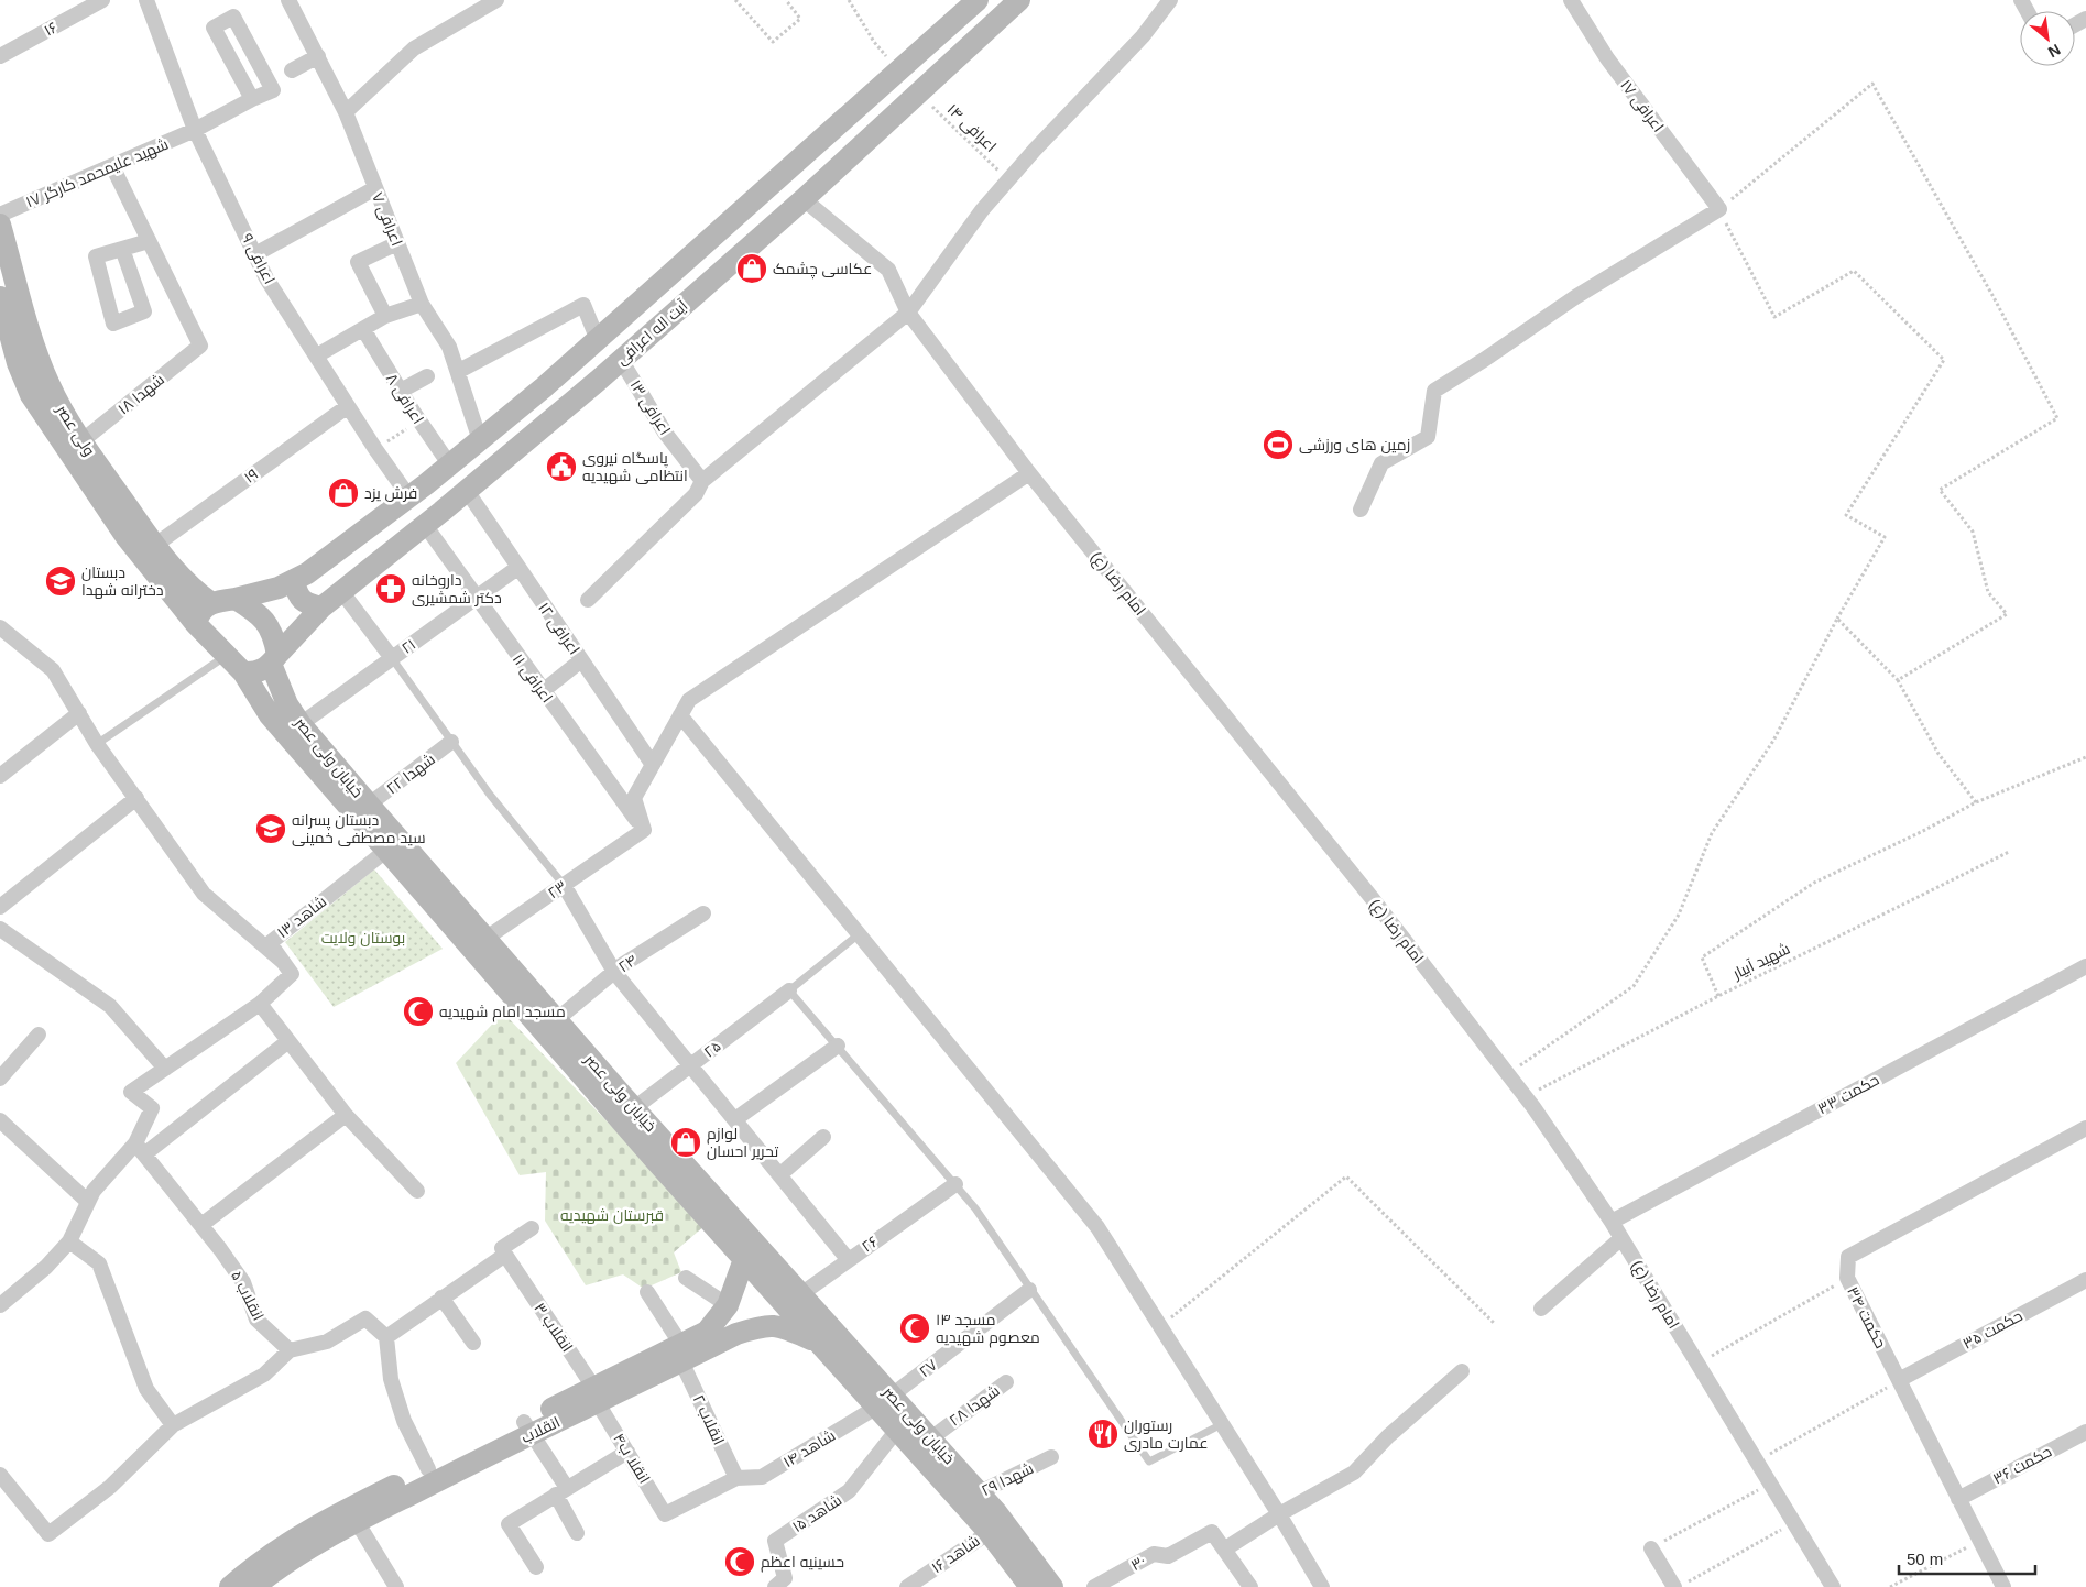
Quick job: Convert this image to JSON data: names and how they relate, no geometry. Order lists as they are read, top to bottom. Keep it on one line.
{"streets":{"main road":["آیت اله اعرافی","ولی عصر","خیابان ولی عصر","انقلاب"],"street":["۱۶","اعرافی ۱۷","شهید علیمحمد کارگر ۱۷","اعرافی ۷","اعرافی ۹","شهدا ۱۸","اعرافی ۸","اعرافی ۱۳","۱۹","امام رضا (ع)","اعرافی ۱۲","۲۱","اعرافی ۱۱","شهدا ۲۲","۲۳","شاهد ۱۳","۲۴","۲۵","حکمت ۳۳","۲۶","انقلاب ۵","حکمت ۳۴","انقلاب ۳","حکمت ۳۵","۲۷","شهدا ۲۸","انقلاب ۲","شاهد ۱۴","انقلا ب۴","حکمت ۳۶","شهدا ۲۹","شاهد ۱۵","شاهد ۱۶","۳۰"],"path":["اعرافی ۱۴","شهید آبیار"]},"crossings":[["اعرافی ۱۴","آیت اله اعرافی"],["شهید علیمحمد کارگر ۱۷","اعرافی ۹"],["اعرافی ۷","آیت اله اعرافی"],["اعرافی ۹","آیت اله اعرافی"],["اعرافی ۹","۱۹"],["آیت اله اعرافی","اعرافی ۸"],["آیت اله اعرافی","اعرافی ۱۳"],["آیت اله اعرافی","ولی عصر"],["آیت اله اعرافی","امام رضا (ع)"],["آیت اله اعرافی","اعرافی ۱۲"],["آیت اله اعرافی","اعرافی ۱۱"],["آیت اله اعرافی","خیابان ولی عصر"],["شهدا ۱۸","ولی عصر"],["ولی عصر","۱۹"],["ولی عصر","خیابان ولی عصر"],["امام رضا (ع)","شهید آبیار"],["امام رضا (ع)","حکمت ۳۳"],["اعرافی ۱۲","۲۱"],["۲۱","اعرافی ۱۱"],["۲۱","خیابان ولی عصر"],["اعرافی ۱۱","۲۳"],["خیابان ولی عصر","شهدا ۲۲"],["خیابان ولی عصر","۲۳"],["خیابان ولی عصر","شاهد ۱۳"],["خیابان ولی عصر","۲۴"],["خیابان ولی عصر","۲۵"],["خیابان ولی عصر","۲۶"],["خیابان ولی عصر","۲۷"],["خیابان ولی عصر","شهدا ۲۸"],["خیابان ولی عصر","انقلاب"],["خیابان ولی عصر","شاهد ۱۴"],["خیابان ولی عصر","شهدا ۲۹"],["خیابان ولی عصر","شاهد ۱۵"],["خیابان ولی عصر","شاهد ۱۶"],["حکمت ۳۴","حکمت ۳۵"],["حکمت ۳۴","حکمت ۳۶"],["انقلاب ۳","انقلاب"],["انقلاب ۳","انقلا ب۴"],["۲۷","شاهد ۱۴"],["انقلاب ۲","انقلاب"],["انقلاب ۲","شاهد ۱۴"],["انقلاب ۲","انقلا ب۴"],["انقلاب","انقلا ب۴"],["شاهد ۱۴","انقلا ب۴"]],"parks":["بوستان ولایت","قبرستان شهیدیه"],"places":{"shop":["عکاسی چشمک","فرش یزد","لوازم تحریر احسان"],"sports":["زمین های ورزشی"],"public building":["پاسگاه نیروی انتظامی شهیدیه"],"school or university":["دبستان دخترانه شهدا","دبستان پسرانه سید مصطفی خمینی"],"pharmacy":["داروخانه دکتر شمشیری"],"mosque":["مسجد امام شهیدیه","مسجد ۱۴ معصوم شهیدیه","حسینیه اعظم"],"restaurant":["رستوران عمارت مادری"]},"scale_bar":"50 m","north":"bottom right"}
